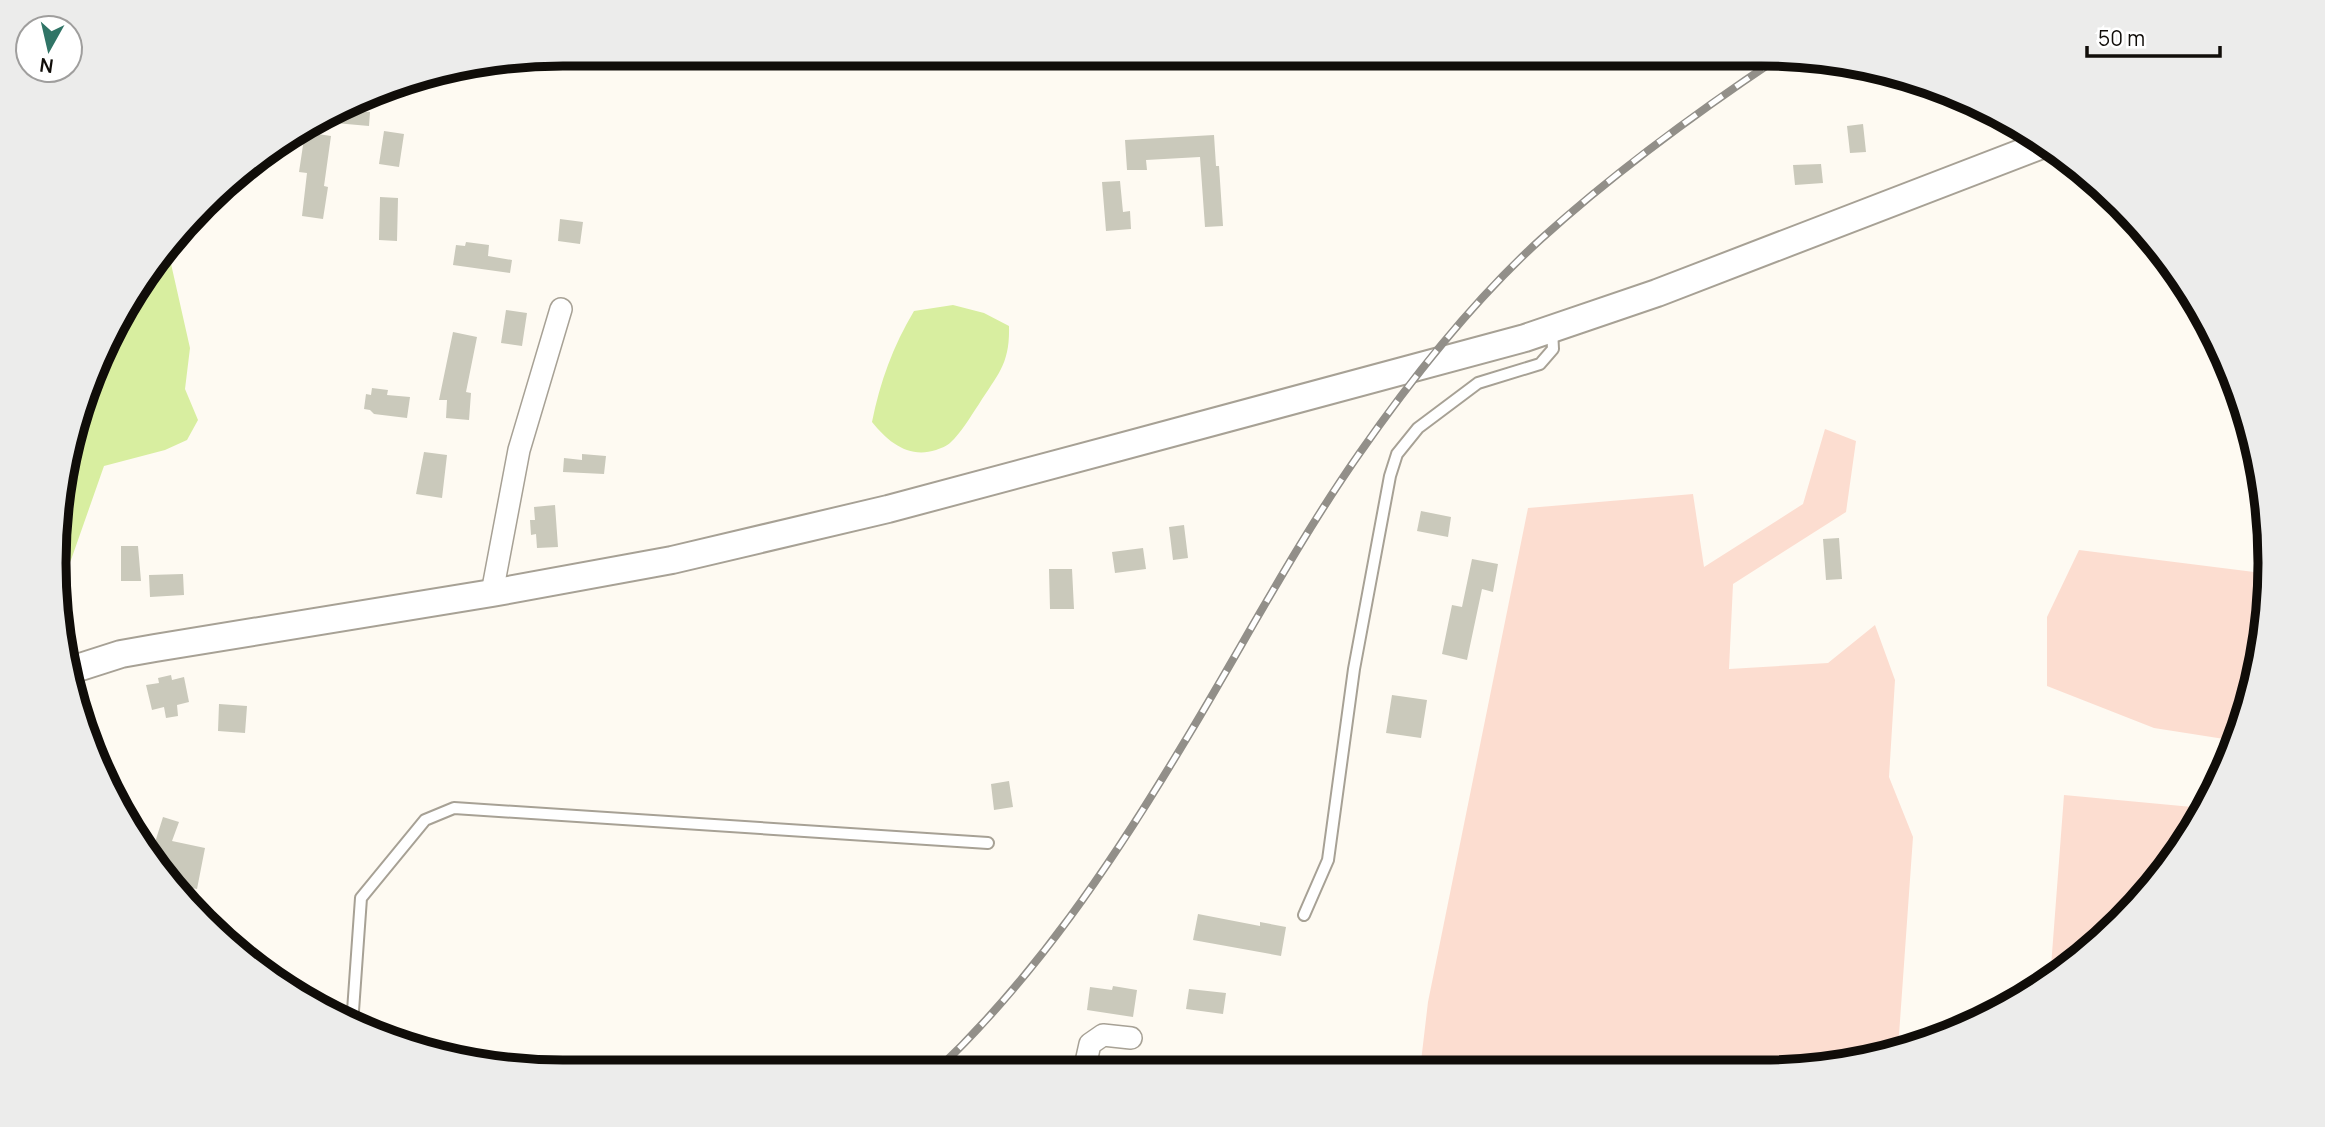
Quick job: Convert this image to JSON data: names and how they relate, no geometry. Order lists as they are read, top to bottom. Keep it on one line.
{"scale_bar":"50 m","north":"bottom"}
